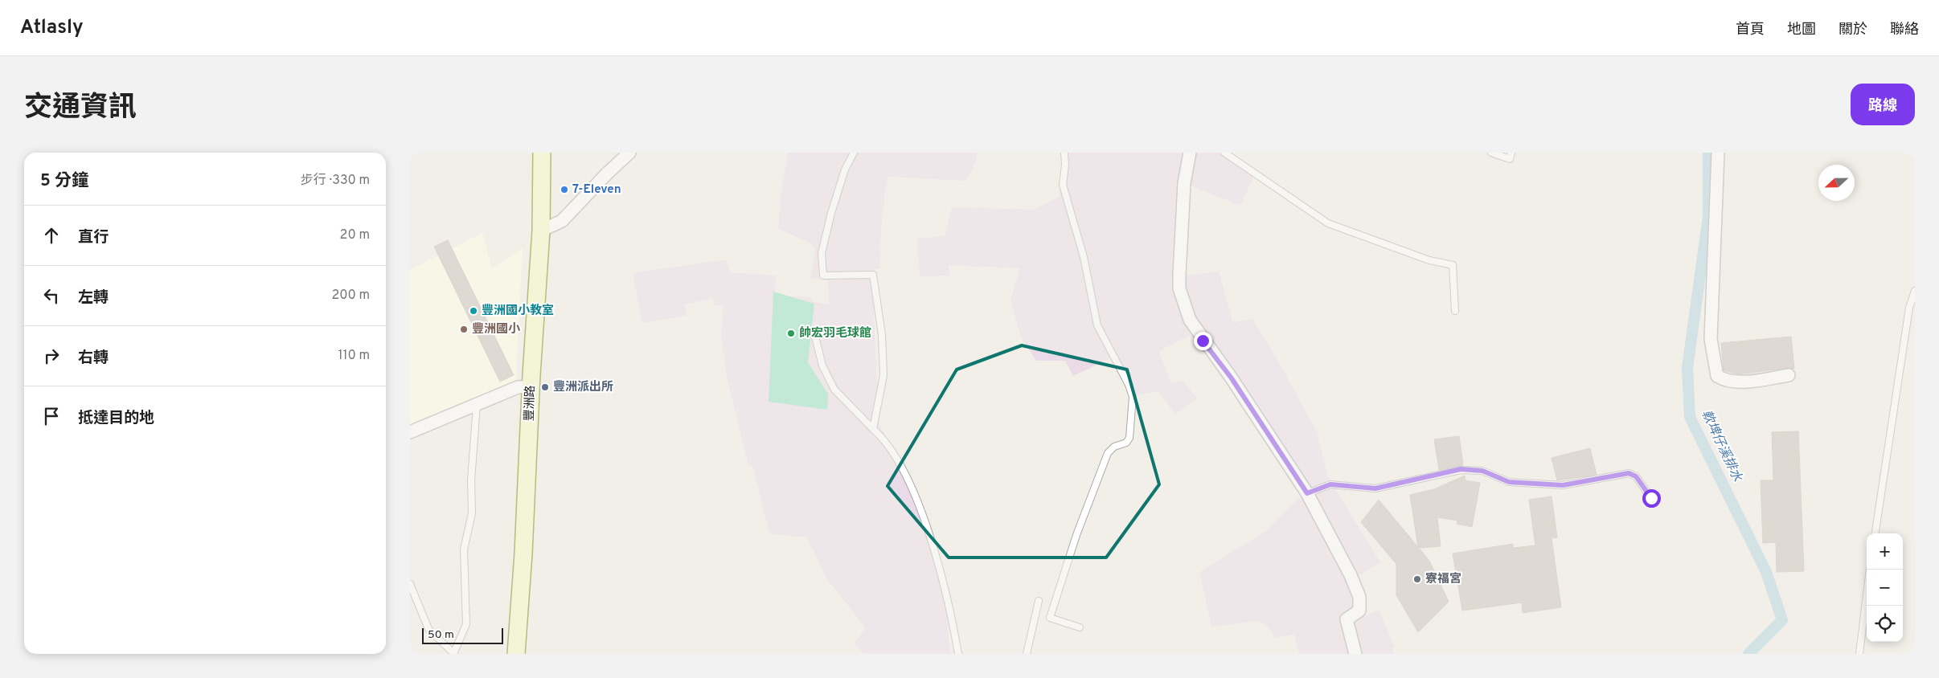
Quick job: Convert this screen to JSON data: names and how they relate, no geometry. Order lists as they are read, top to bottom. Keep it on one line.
{"streets":{"street":["豐洲路"]},"water":["軟埤仔溪排水"],"places":["7-Eleven","豐洲國小教室","豐洲國小","帥宏羽毛球館","豐洲派出所","寮福宮"],"scale_bar":"50 m","north":"left","page":{"header":"Atlasly","nav":["首頁","地圖","關於","聯絡"],"title":"交通資訊","buttons":"路線","heading":["5 分鐘","步行 · 330 m"],"list":[["直行","20 m"],["左轉","200 m"],["右轉","110 m"],"抵達目的地"],"map_buttons":["+","−"],"scale":"50 m"}}
